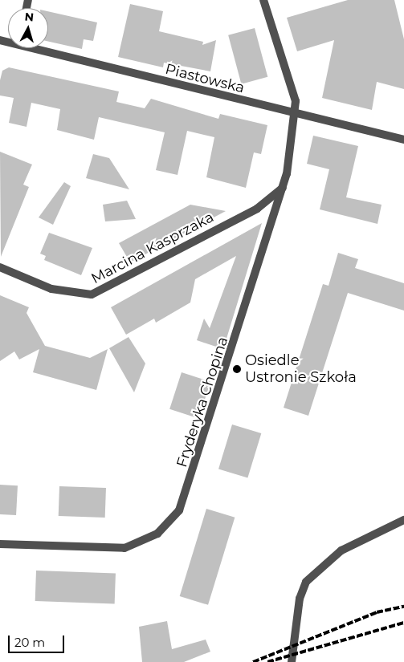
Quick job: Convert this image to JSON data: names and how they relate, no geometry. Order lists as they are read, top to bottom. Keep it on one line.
{"streets":{"street":["Piastowska","Marcina Kasprzaka","Fryderyka Chopina"]},"crossings":[["Piastowska","Fryderyka Chopina"],["Marcina Kasprzaka","Fryderyka Chopina"]],"places":["Osiedle Ustronie Szkoła"],"scale_bar":"20 m","north":"top"}
